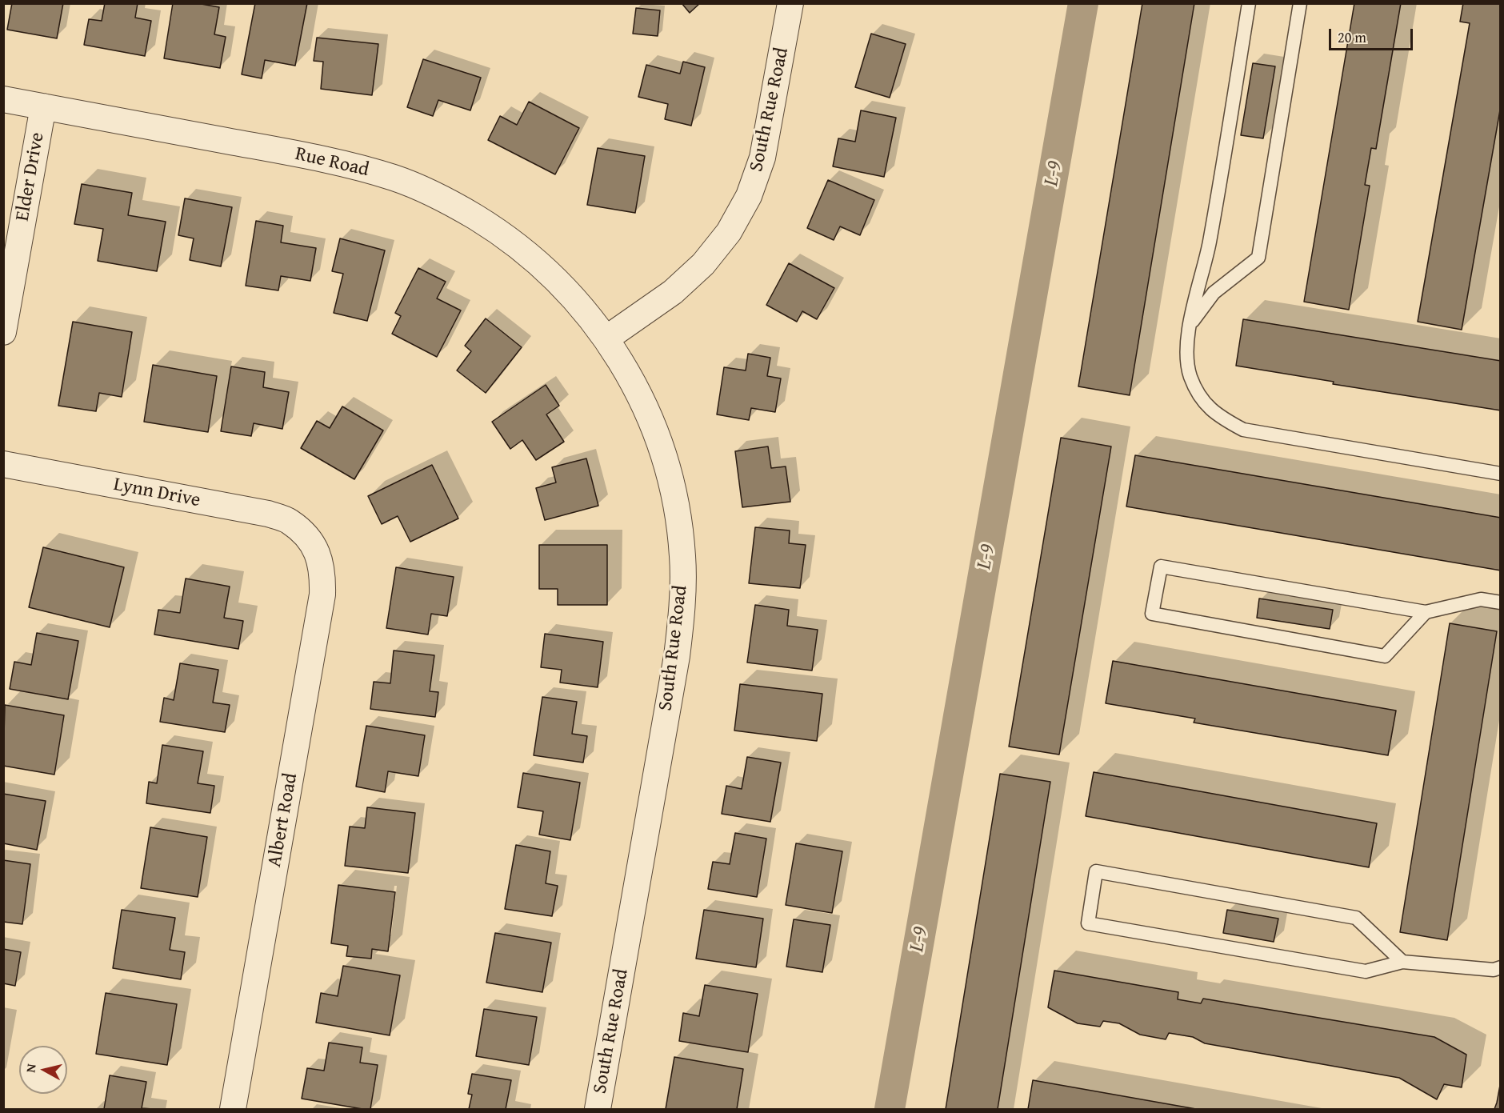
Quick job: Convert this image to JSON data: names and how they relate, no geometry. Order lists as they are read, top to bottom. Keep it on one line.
{"streets":{"street":["South Rue Road","Rue Road","Elder Drive","Lynn Drive","Albert Road"]},"crossings":[["South Rue Road","Rue Road"],["Rue Road","Elder Drive"],["Lynn Drive","Albert Road"]],"water":["L-9"],"scale_bar":"20 m","north":"left"}
